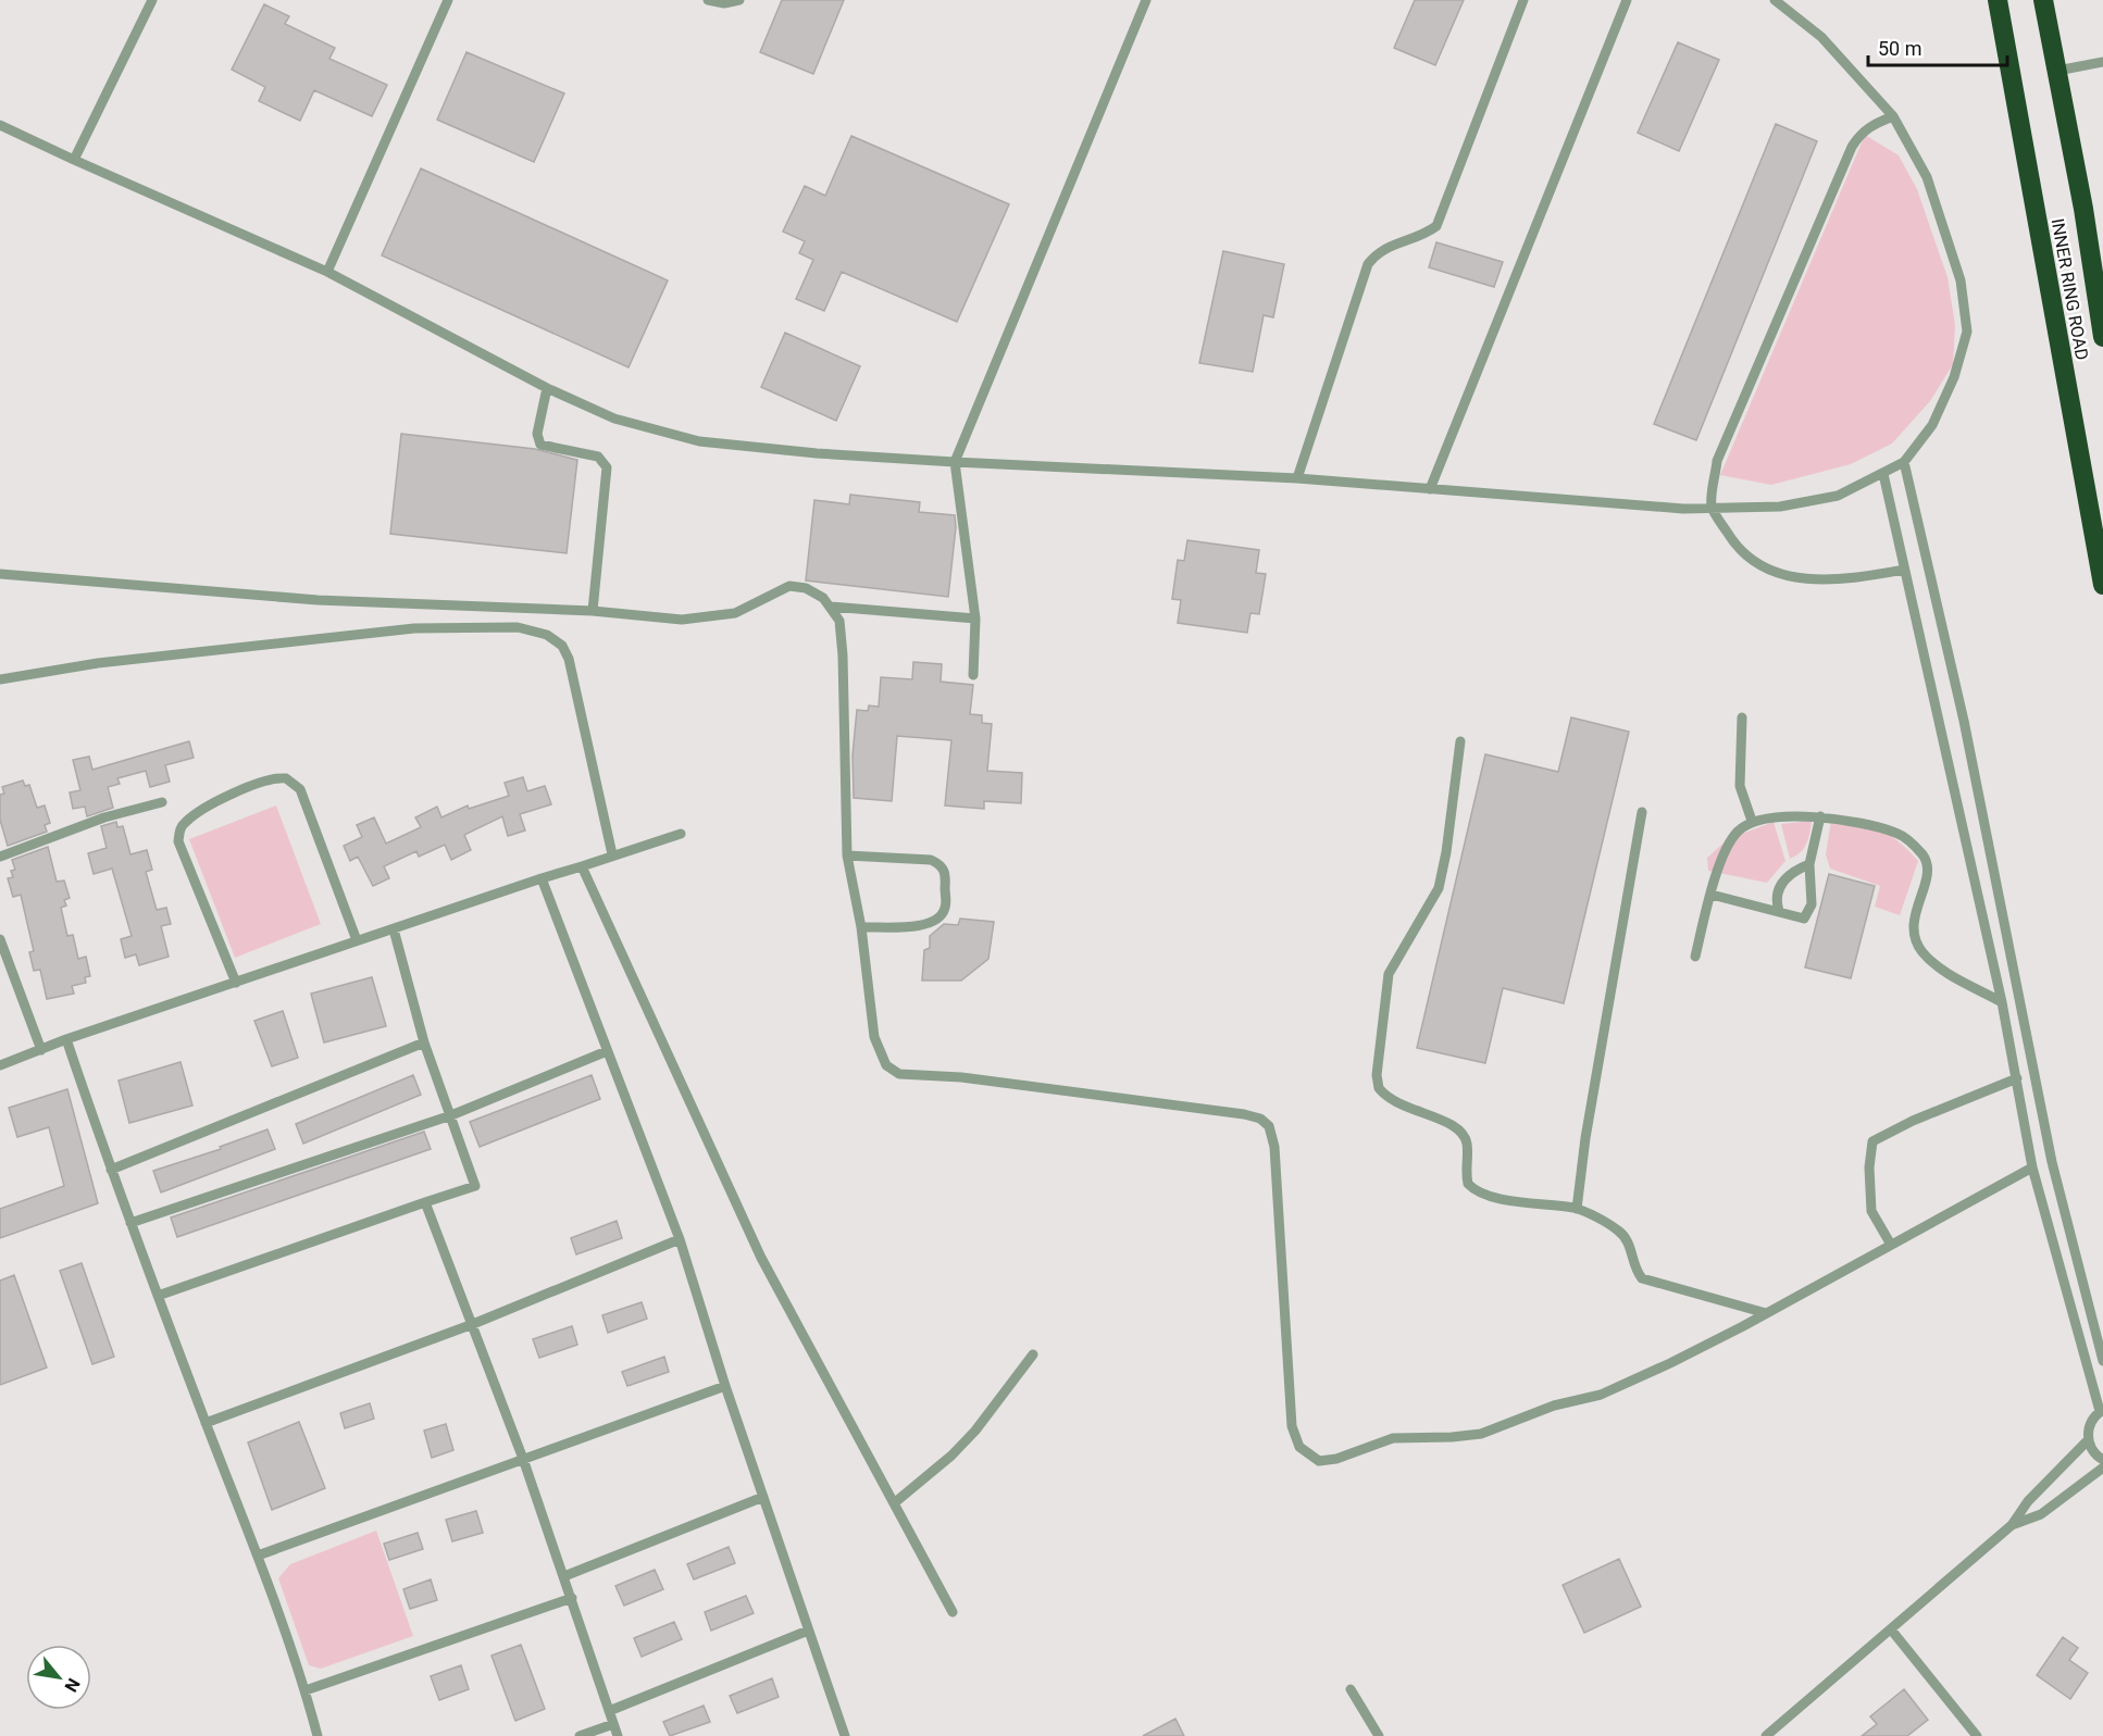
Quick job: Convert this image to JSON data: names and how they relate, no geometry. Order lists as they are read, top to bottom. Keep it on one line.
{"streets":{"highway":["INNER RING ROAD"]},"scale_bar":"50 m","north":"bottom right"}
